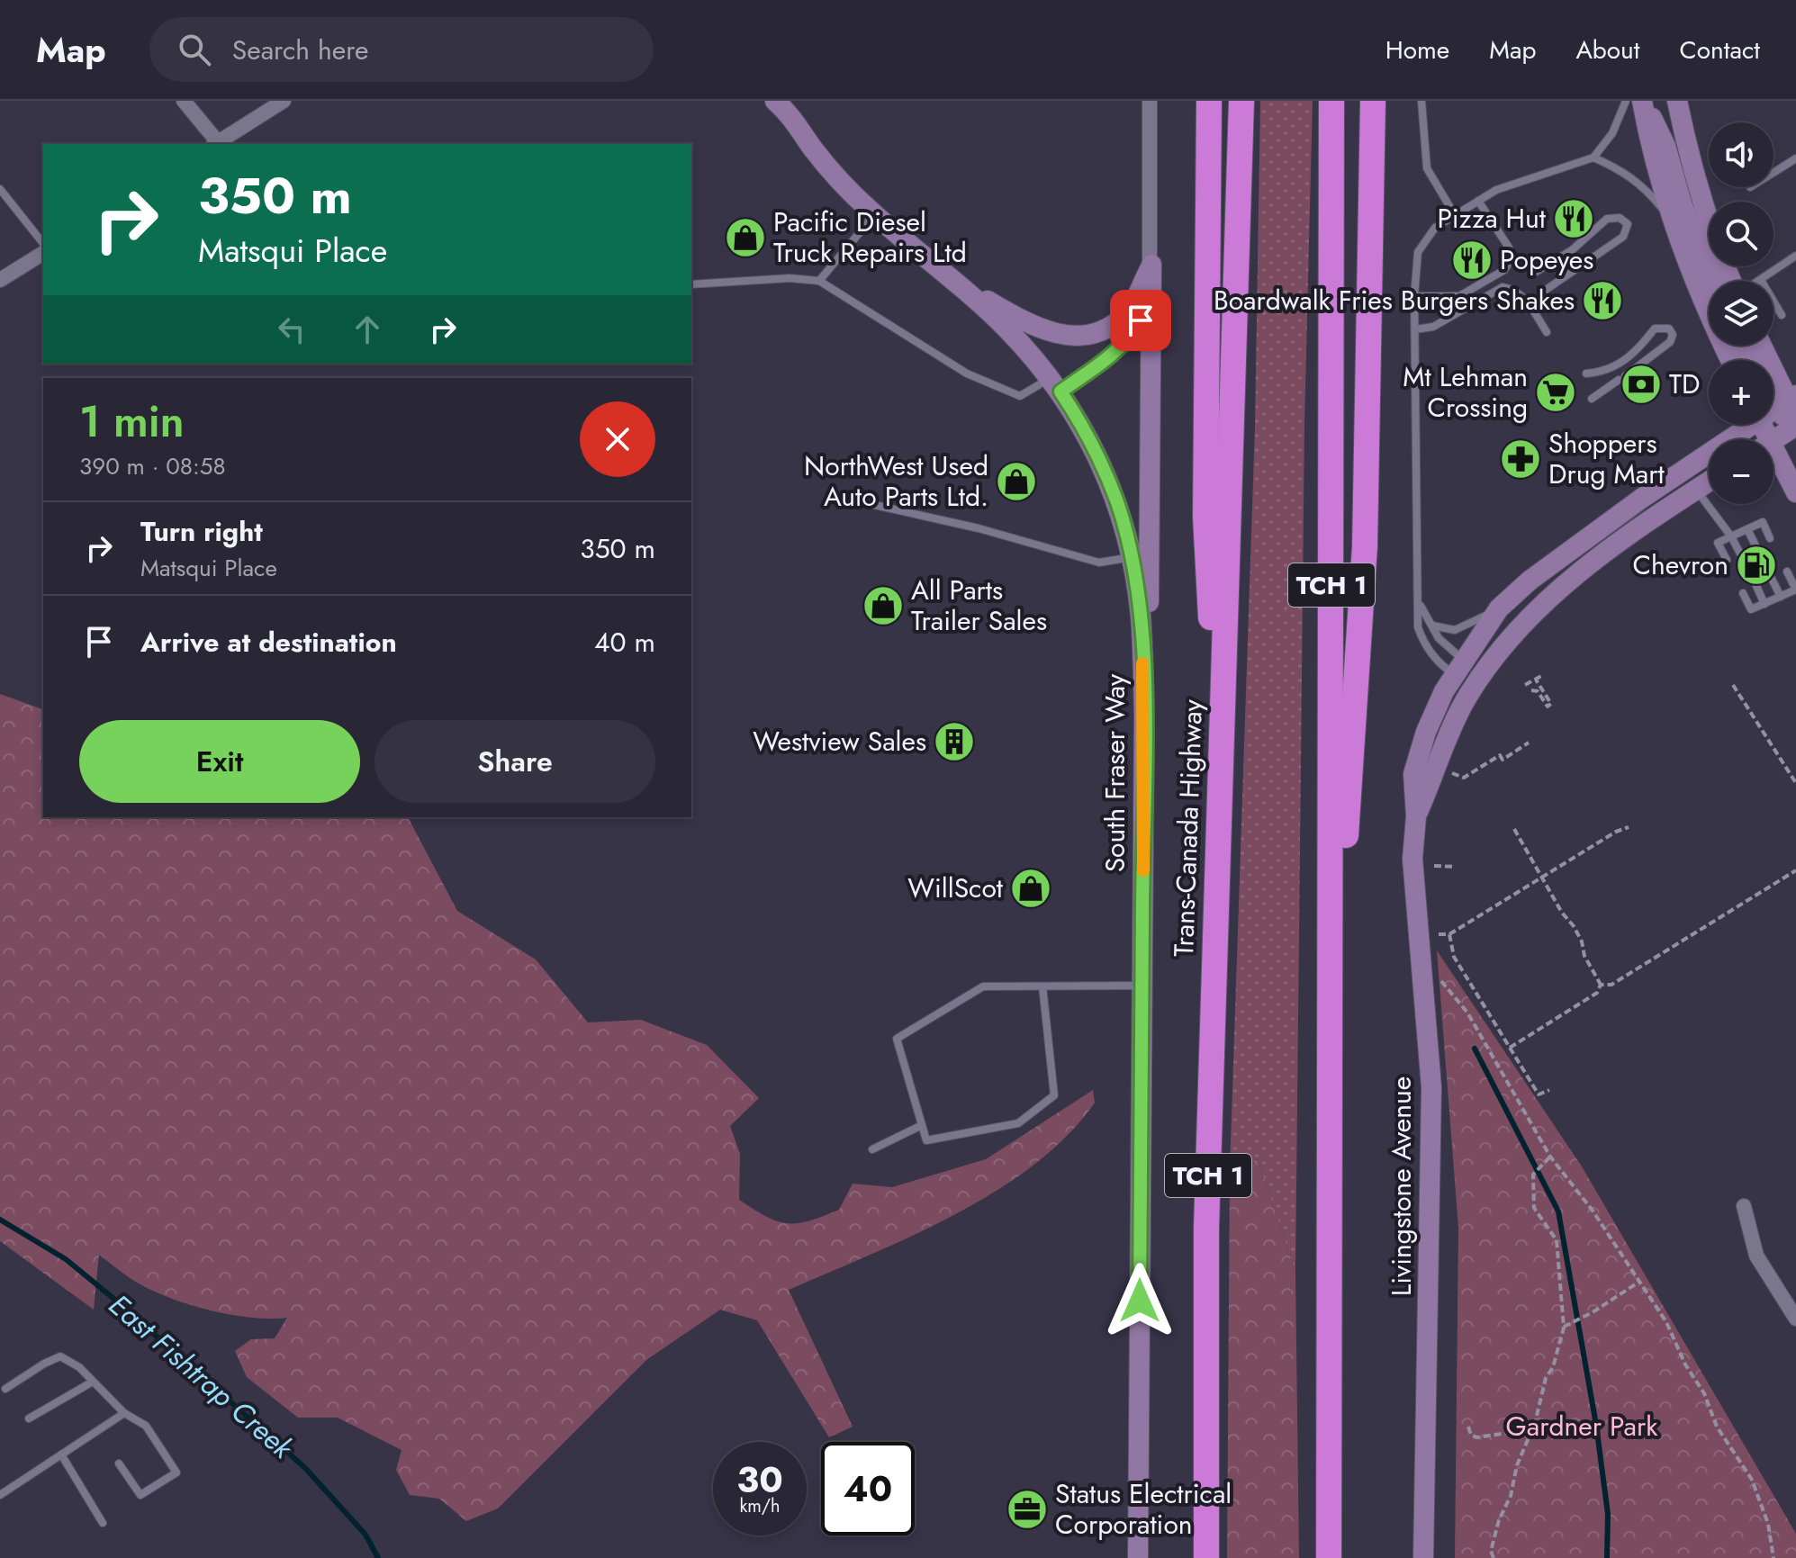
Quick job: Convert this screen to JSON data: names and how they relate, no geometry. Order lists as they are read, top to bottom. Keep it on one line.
{"streets":{"highway":["TCH 1","Trans-Canada Highway"],"street":["South Fraser Way","Livingstone Avenue"]},"water":["East Fishtrap Creek"],"parks":["Gardner Park"],"places":{"restaurant":["Pizza Hut","Popeyes","Boardwalk Fries Burgers Shakes"],"shop":["Pacific Diesel Truck Repairs Ltd","NorthWest Used Auto Parts Ltd.","All Parts Trailer Sales","WillScot"],"bank":["TD"],"supermarket":["Mt Lehman Crossing"],"pharmacy":["Shoppers Drug Mart"],"fuel station":["Chevron"],"building":["Westview Sales"],"office":["Status Electrical Corporation"]},"page":{"header":"Map","search":"Search here","nav":["Home","Map","About","Contact"],"map_buttons":["+","−"],"turn":["350 m","Matsqui Place"],"heading":["1 min","390 m · 08:58"],"list":[{"name":"Turn right","note":"Matsqui Place","value":"350 m"},{"name":"Arrive at destination","value":"40 m"}],"buttons":["Exit","Share"],"speed":"30 km/h","limit":"40"}}
